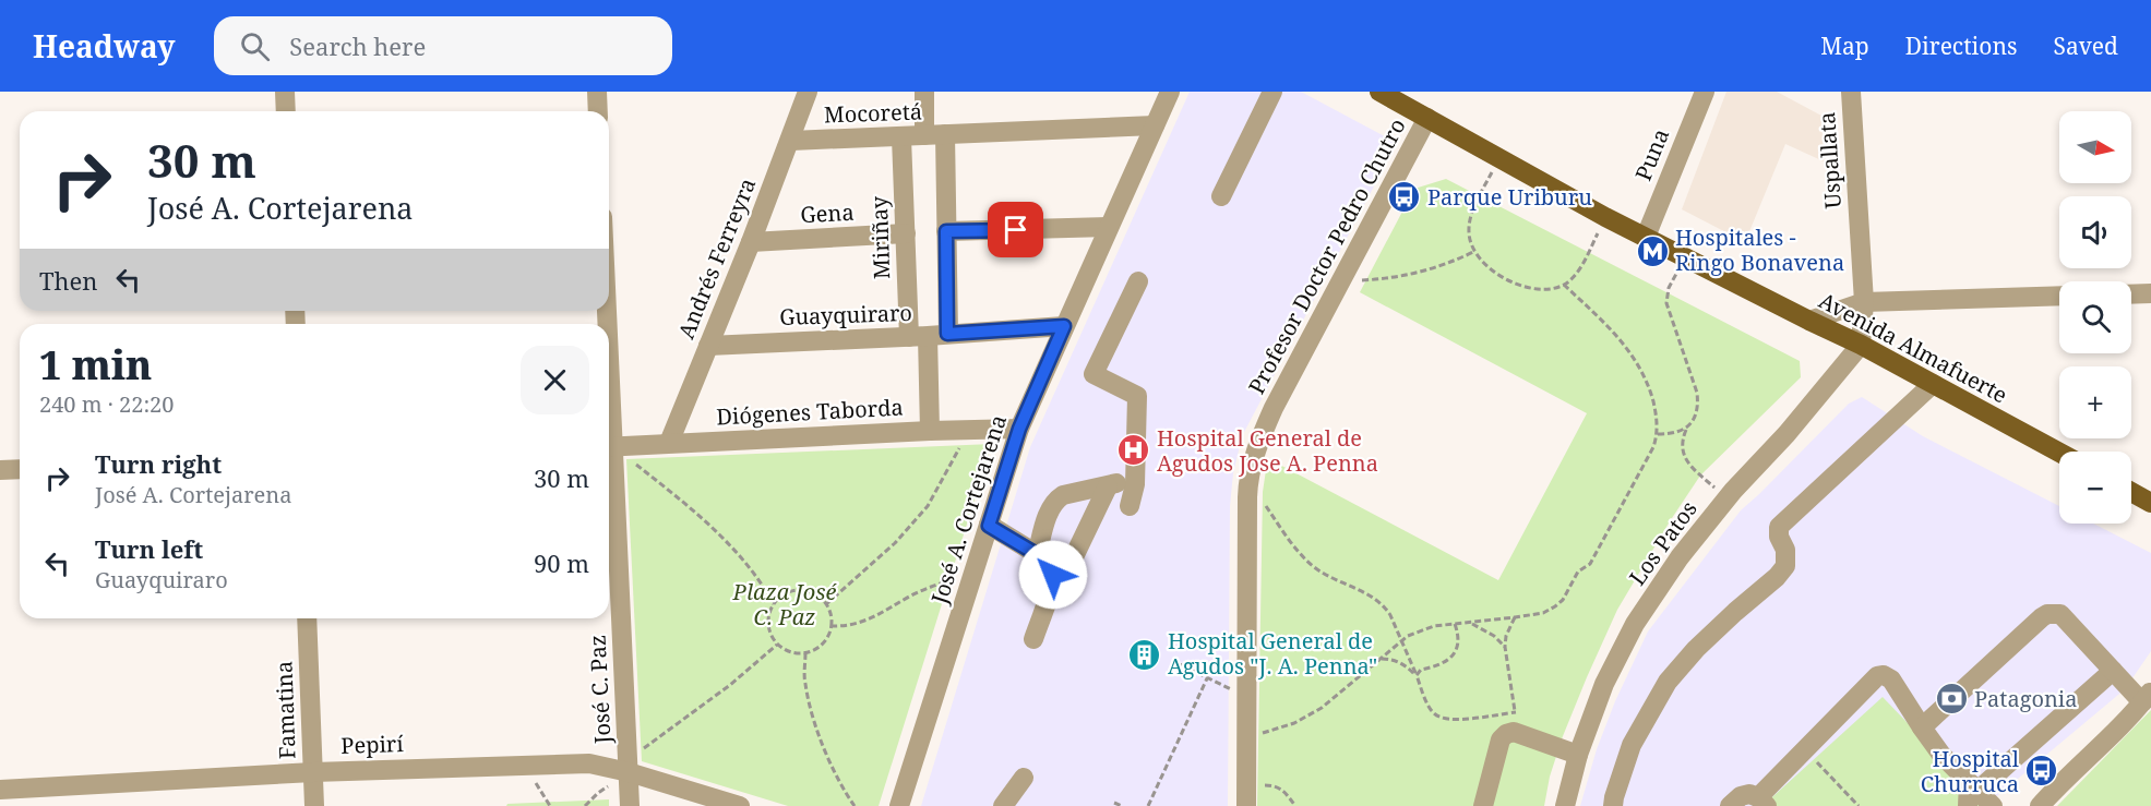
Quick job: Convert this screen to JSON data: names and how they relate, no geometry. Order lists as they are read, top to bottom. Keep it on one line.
{"streets":{"main road":["Avenida Almafuerte"],"street":["Mocoretá","Puna","Uspallata","Gena","Miriñay","Profesor Doctor Pedro Chutro","Andrés Ferreyra","Guayquiraro","Diógenes Taborda","José A. Cortejarena","Los Patos","José C. Paz","Famatina","Pepirí"]},"crossings":[["Mocoretá","Miriñay"],["Mocoretá","Andrés Ferreyra"],["Mocoretá","José A. Cortejarena"],["Puna","Avenida Almafuerte"],["Uspallata","Avenida Almafuerte"],["Uspallata","Los Patos"],["Gena","Miriñay"],["Gena","Andrés Ferreyra"],["Miriñay","Guayquiraro"],["Miriñay","Diógenes Taborda"],["Profesor Doctor Pedro Chutro","Avenida Almafuerte"],["Andrés Ferreyra","Guayquiraro"],["Andrés Ferreyra","Diógenes Taborda"],["Guayquiraro","José A. Cortejarena"],["Avenida Almafuerte","Los Patos"],["Diógenes Taborda","José A. Cortejarena"],["José C. Paz","Pepirí"],["Famatina","Pepirí"]],"parks":["Plaza José C. Paz"],"places":{"bus stop":["Parque Uriburu","Hospital Churruca"],"metro station":["Hospitales - Ringo Bonavena"],"hospital":["Hospital General de Agudos Jose A. Penna"],"building":["Hospital General de Agudos \"J. A. Penna\""],"bank":["Patagonia"]},"north":"right","page":{"header":"Headway","search":"Search here","nav":["Map","Directions","Saved"],"map_buttons":["+","−"],"turn":["30 m","José A. Cortejarena"],"then":"Then","heading":["1 min","240 m · 22:20"],"list":[{"name":"Turn right","note":"José A. Cortejarena","value":"30 m"},{"name":"Turn left","note":"Guayquiraro","value":"90 m"}]}}
